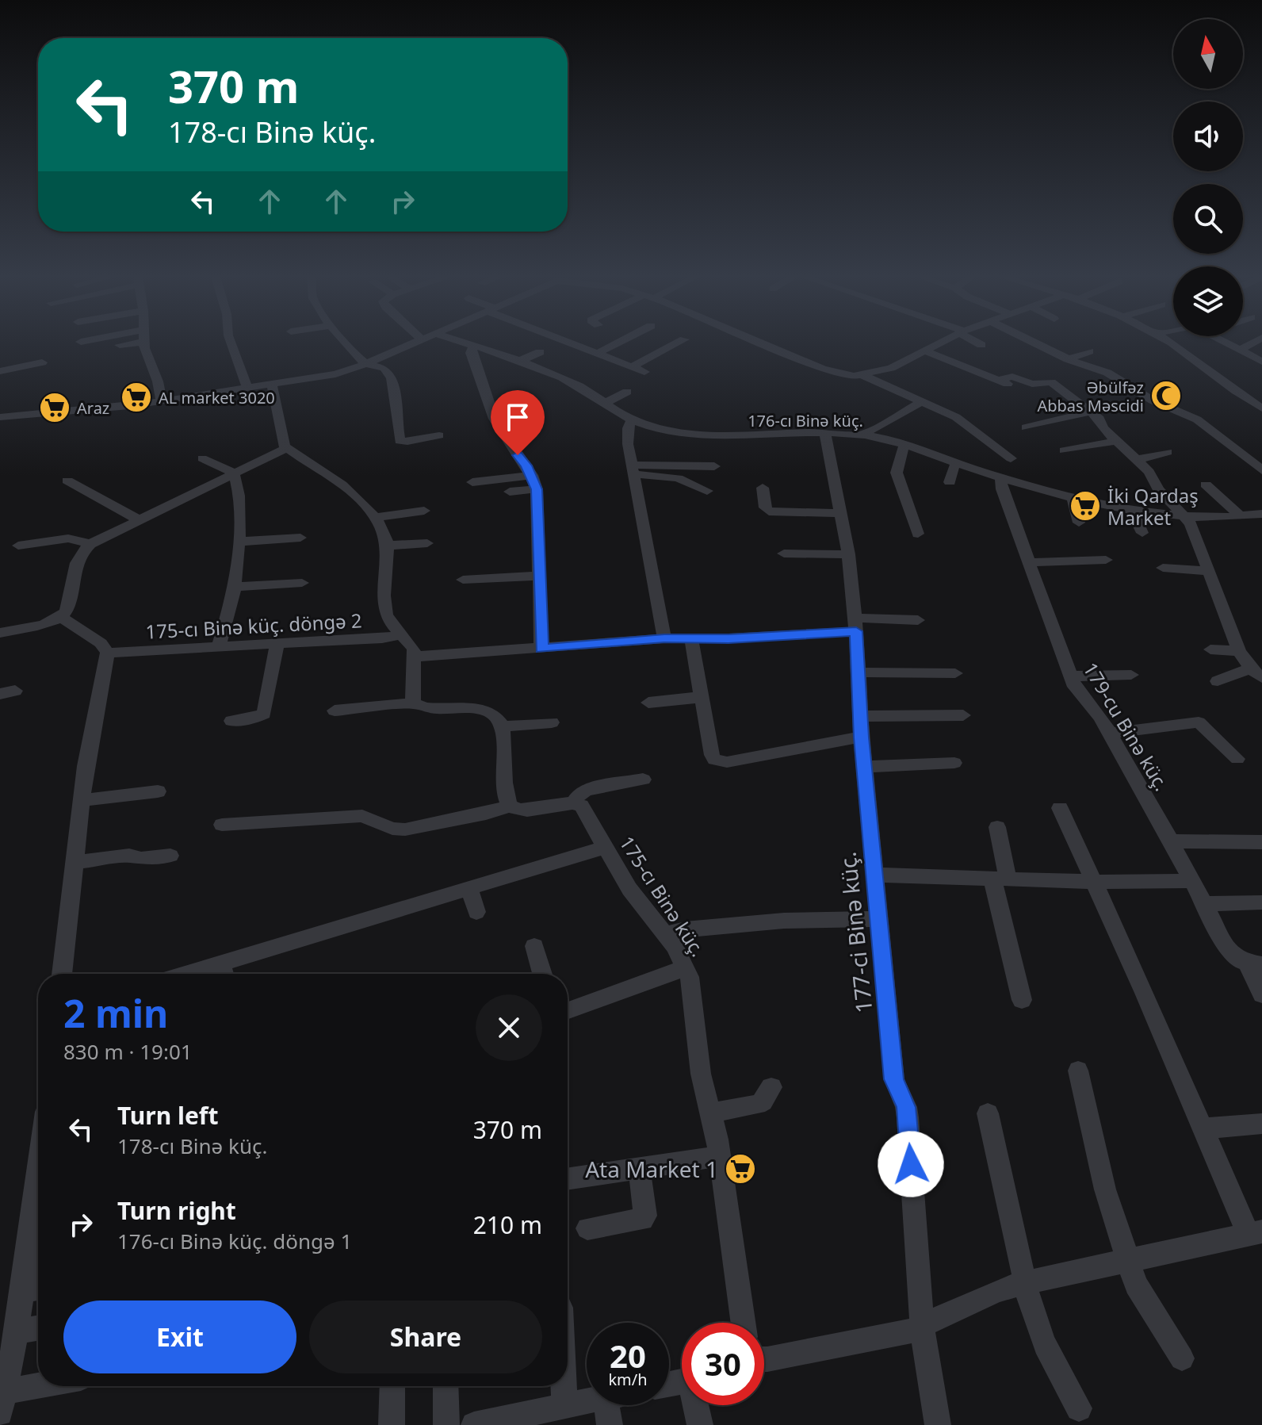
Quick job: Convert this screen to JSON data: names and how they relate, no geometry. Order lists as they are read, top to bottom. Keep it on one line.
{"streets":{"street":["176-cı Binə küç.","175-cı Binə küç. döngə 2","179-cu Binə küç.","175-cı Binə küç.","177-ci Binə küç."]},"crossings":[["176-cı Binə küç.","179-cu Binə küç."],["176-cı Binə küç.","177-ci Binə küç."]],"places":{"mosque":["Əbülfəz Abbas Məscidi"],"supermarket":["AL market 3020","Araz","İki Qardaş Market","Ata Market 1"]},"north":"top","page":{"turn":["370 m","178-cı Binə küç."],"heading":["2 min","830 m · 19:01"],"list":[{"name":"Turn left","note":"178-cı Binə küç.","value":"370 m"},{"name":"Turn right","note":"176-cı Binə küç. döngə 1","value":"210 m"}],"buttons":["Exit","Share"],"speed":"20 km/h","limit":"30"}}
